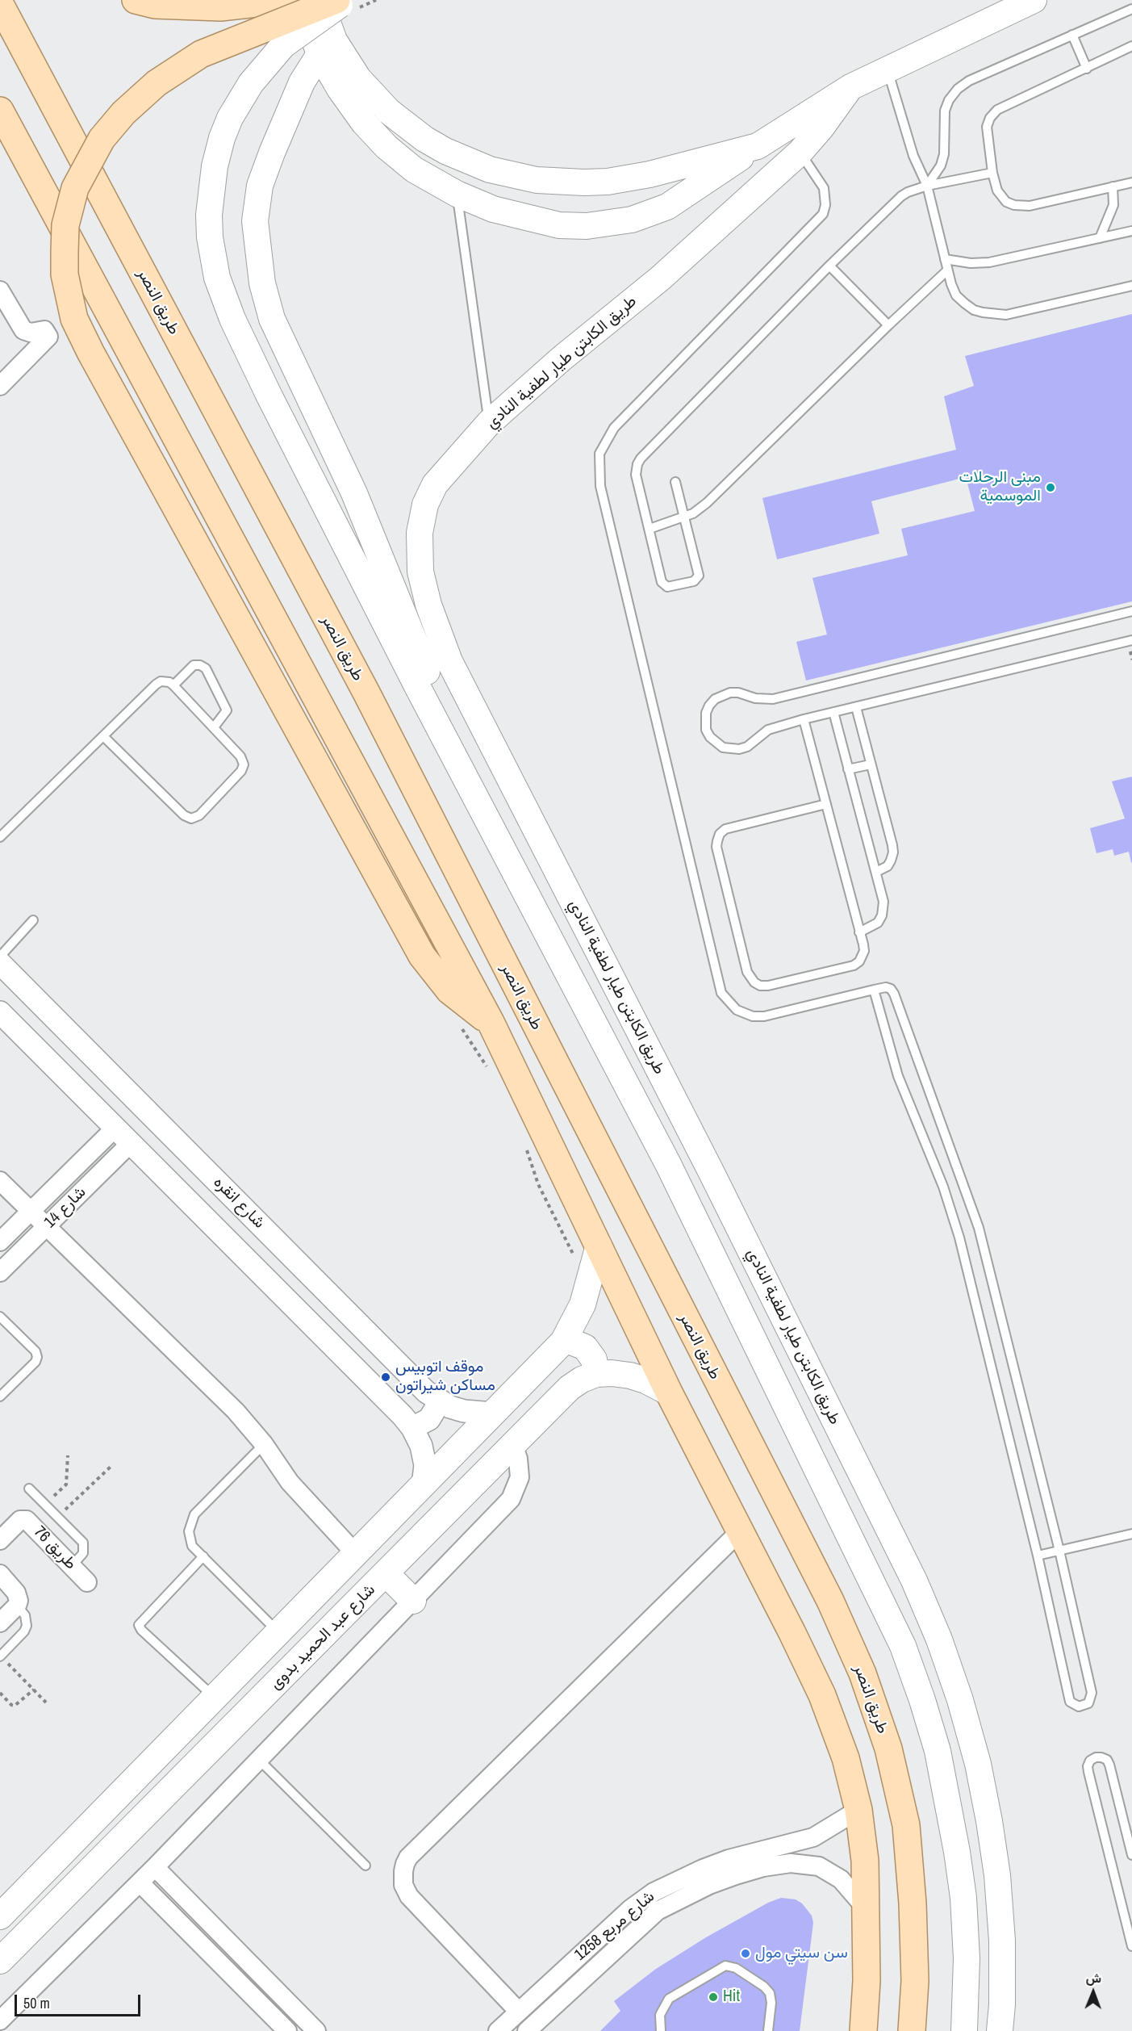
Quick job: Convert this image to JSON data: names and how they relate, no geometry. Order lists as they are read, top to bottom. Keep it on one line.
{"streets":{"main road":["طريق النصر","طريق الكابتن طيار لطفية النادي","شارع عبد الحميد بدوى"],"street":["شارع انقره","شارع 14","طريق 76","شارع مربع 1258"]},"places":["مبنى الرحلات الموسمية","موقف اتوبيس مساكن شيراتون","سن سيتي مول","Hit"],"scale_bar":"50 m","north":"top"}
